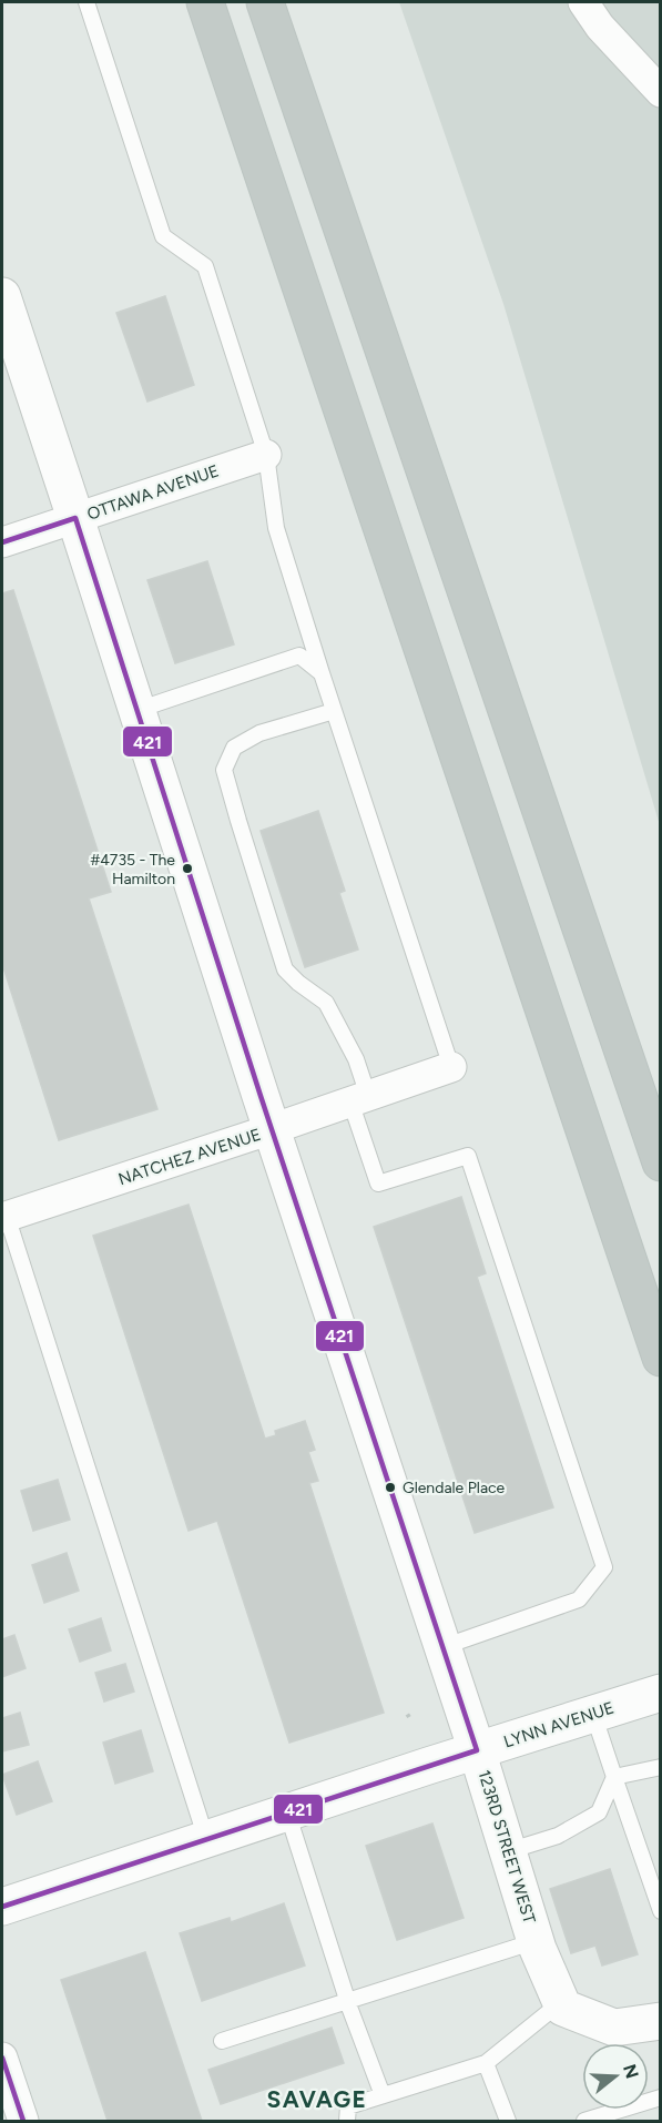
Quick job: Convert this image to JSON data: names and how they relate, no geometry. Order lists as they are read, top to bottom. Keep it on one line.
{"streets":{"street":["OTTAWA AVENUE","NATCHEZ AVENUE","LYNN AVENUE","123RD STREET WEST"]},"crossings":[["OTTAWA AVENUE","123RD STREET WEST"],["NATCHEZ AVENUE","123RD STREET WEST"],["LYNN AVENUE","123RD STREET WEST"]],"districts":["SAVAGE"],"places":["#4735 - The Hamilton","Glendale Place"],"lines":["transit line 421"],"north":"right"}
